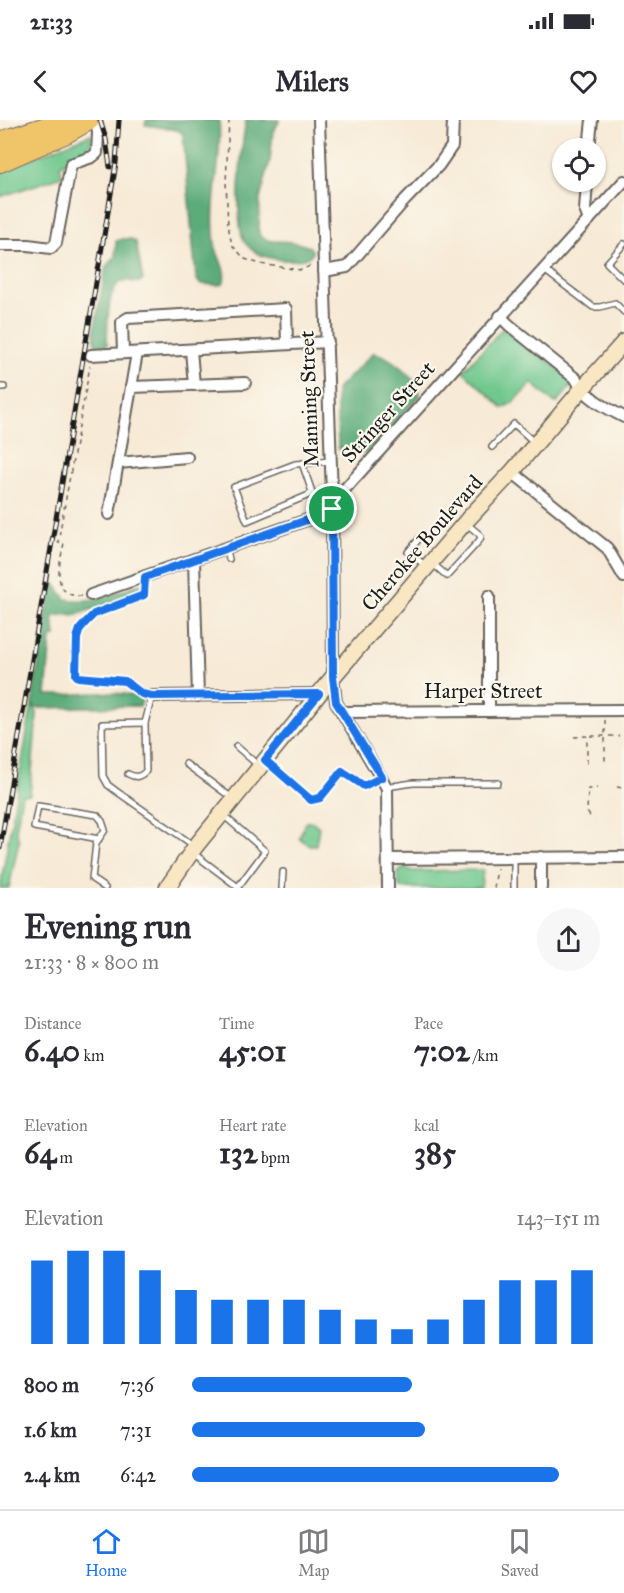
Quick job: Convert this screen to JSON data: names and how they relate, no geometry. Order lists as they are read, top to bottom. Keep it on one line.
{"streets":{"main road":["Cherokee Boulevard"],"street":["Manning Street","Stringer Street","Harper Street"]},"crossings":[["Manning Street","Stringer Street"],["Manning Street","Cherokee Boulevard"],["Manning Street","Harper Street"]],"page":{"status":"21:33","header":"Milers","heading":["Evening run","21:33 · 8 × 800 m"],"stats":[["Distance","6.40 km"],["Time","45:01"],["Pace","7:02 /km"],["Elevation","64 m"],["Heart rate","132 bpm"],["kcal","385"]],"chart":["Elevation","143–151 m"],"list":[{"name":"800 m","note":"7:36"},{"name":"1.6 km","note":"7:31"},{"name":"2.4 km","note":"6:42"}],"tabs":["Home","Map","Saved"]}}
